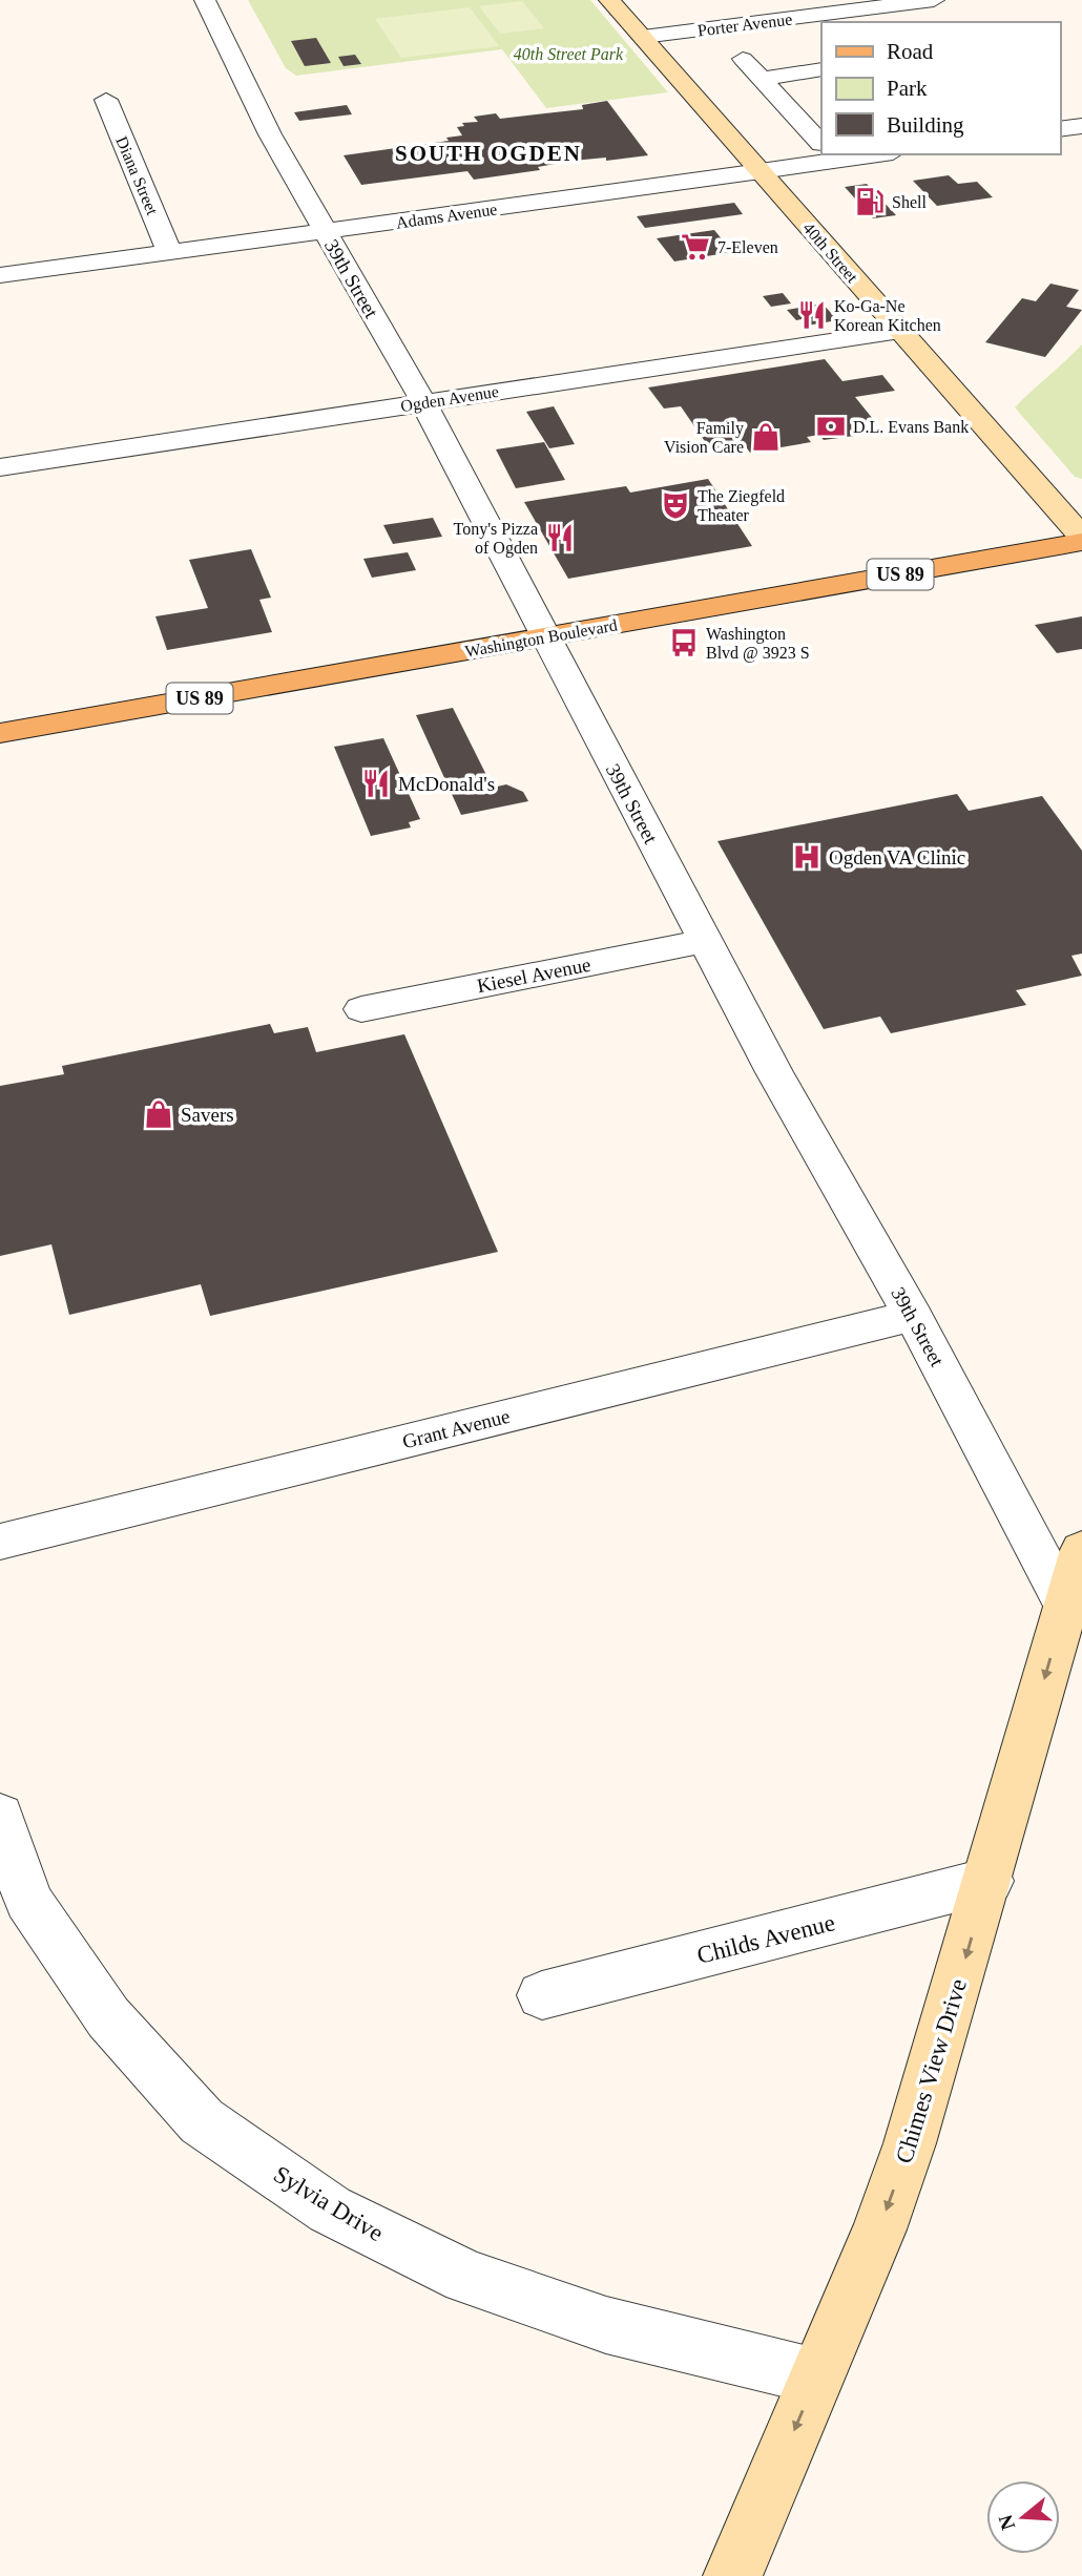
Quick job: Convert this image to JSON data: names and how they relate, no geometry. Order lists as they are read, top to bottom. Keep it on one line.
{"streets":{"main road":["40th Street","US 89","Washington Boulevard","Chimes View Drive"],"street":["Porter Avenue","Diana Street","Adams Avenue","39th Street","Ogden Avenue","Kiesel Avenue","Grant Avenue","Childs Avenue","Sylvia Drive"]},"crossings":[["Porter Avenue","40th Street"],["Diana Street","Adams Avenue"],["Adams Avenue","40th Street"],["Adams Avenue","39th Street"],["40th Street","Ogden Avenue"],["40th Street","Washington Boulevard"],["39th Street","Ogden Avenue"],["39th Street","Washington Boulevard"],["39th Street","Kiesel Avenue"],["39th Street","Grant Avenue"],["39th Street","Chimes View Drive"],["Childs Avenue","Chimes View Drive"],["Chimes View Drive","Sylvia Drive"]],"one_way":["Chimes View Drive"],"districts":["SOUTH OGDEN"],"parks":["40th Street Park"],"places":{"fuel station":["Shell"],"supermarket":["7-Eleven"],"restaurant":["Ko-Ga-Ne Korean Kitchen","Tony's Pizza of Ogden","McDonald's"],"bank":["D.L. Evans Bank"],"shop":["Family Vision Care","Savers"],"theatre":["The Ziegfeld Theater"],"bus stop":["Washington Blvd @ 3923 S"],"hospital":["Ogden VA Clinic"]},"legend":["Road","Park","Building"],"north":"left"}
